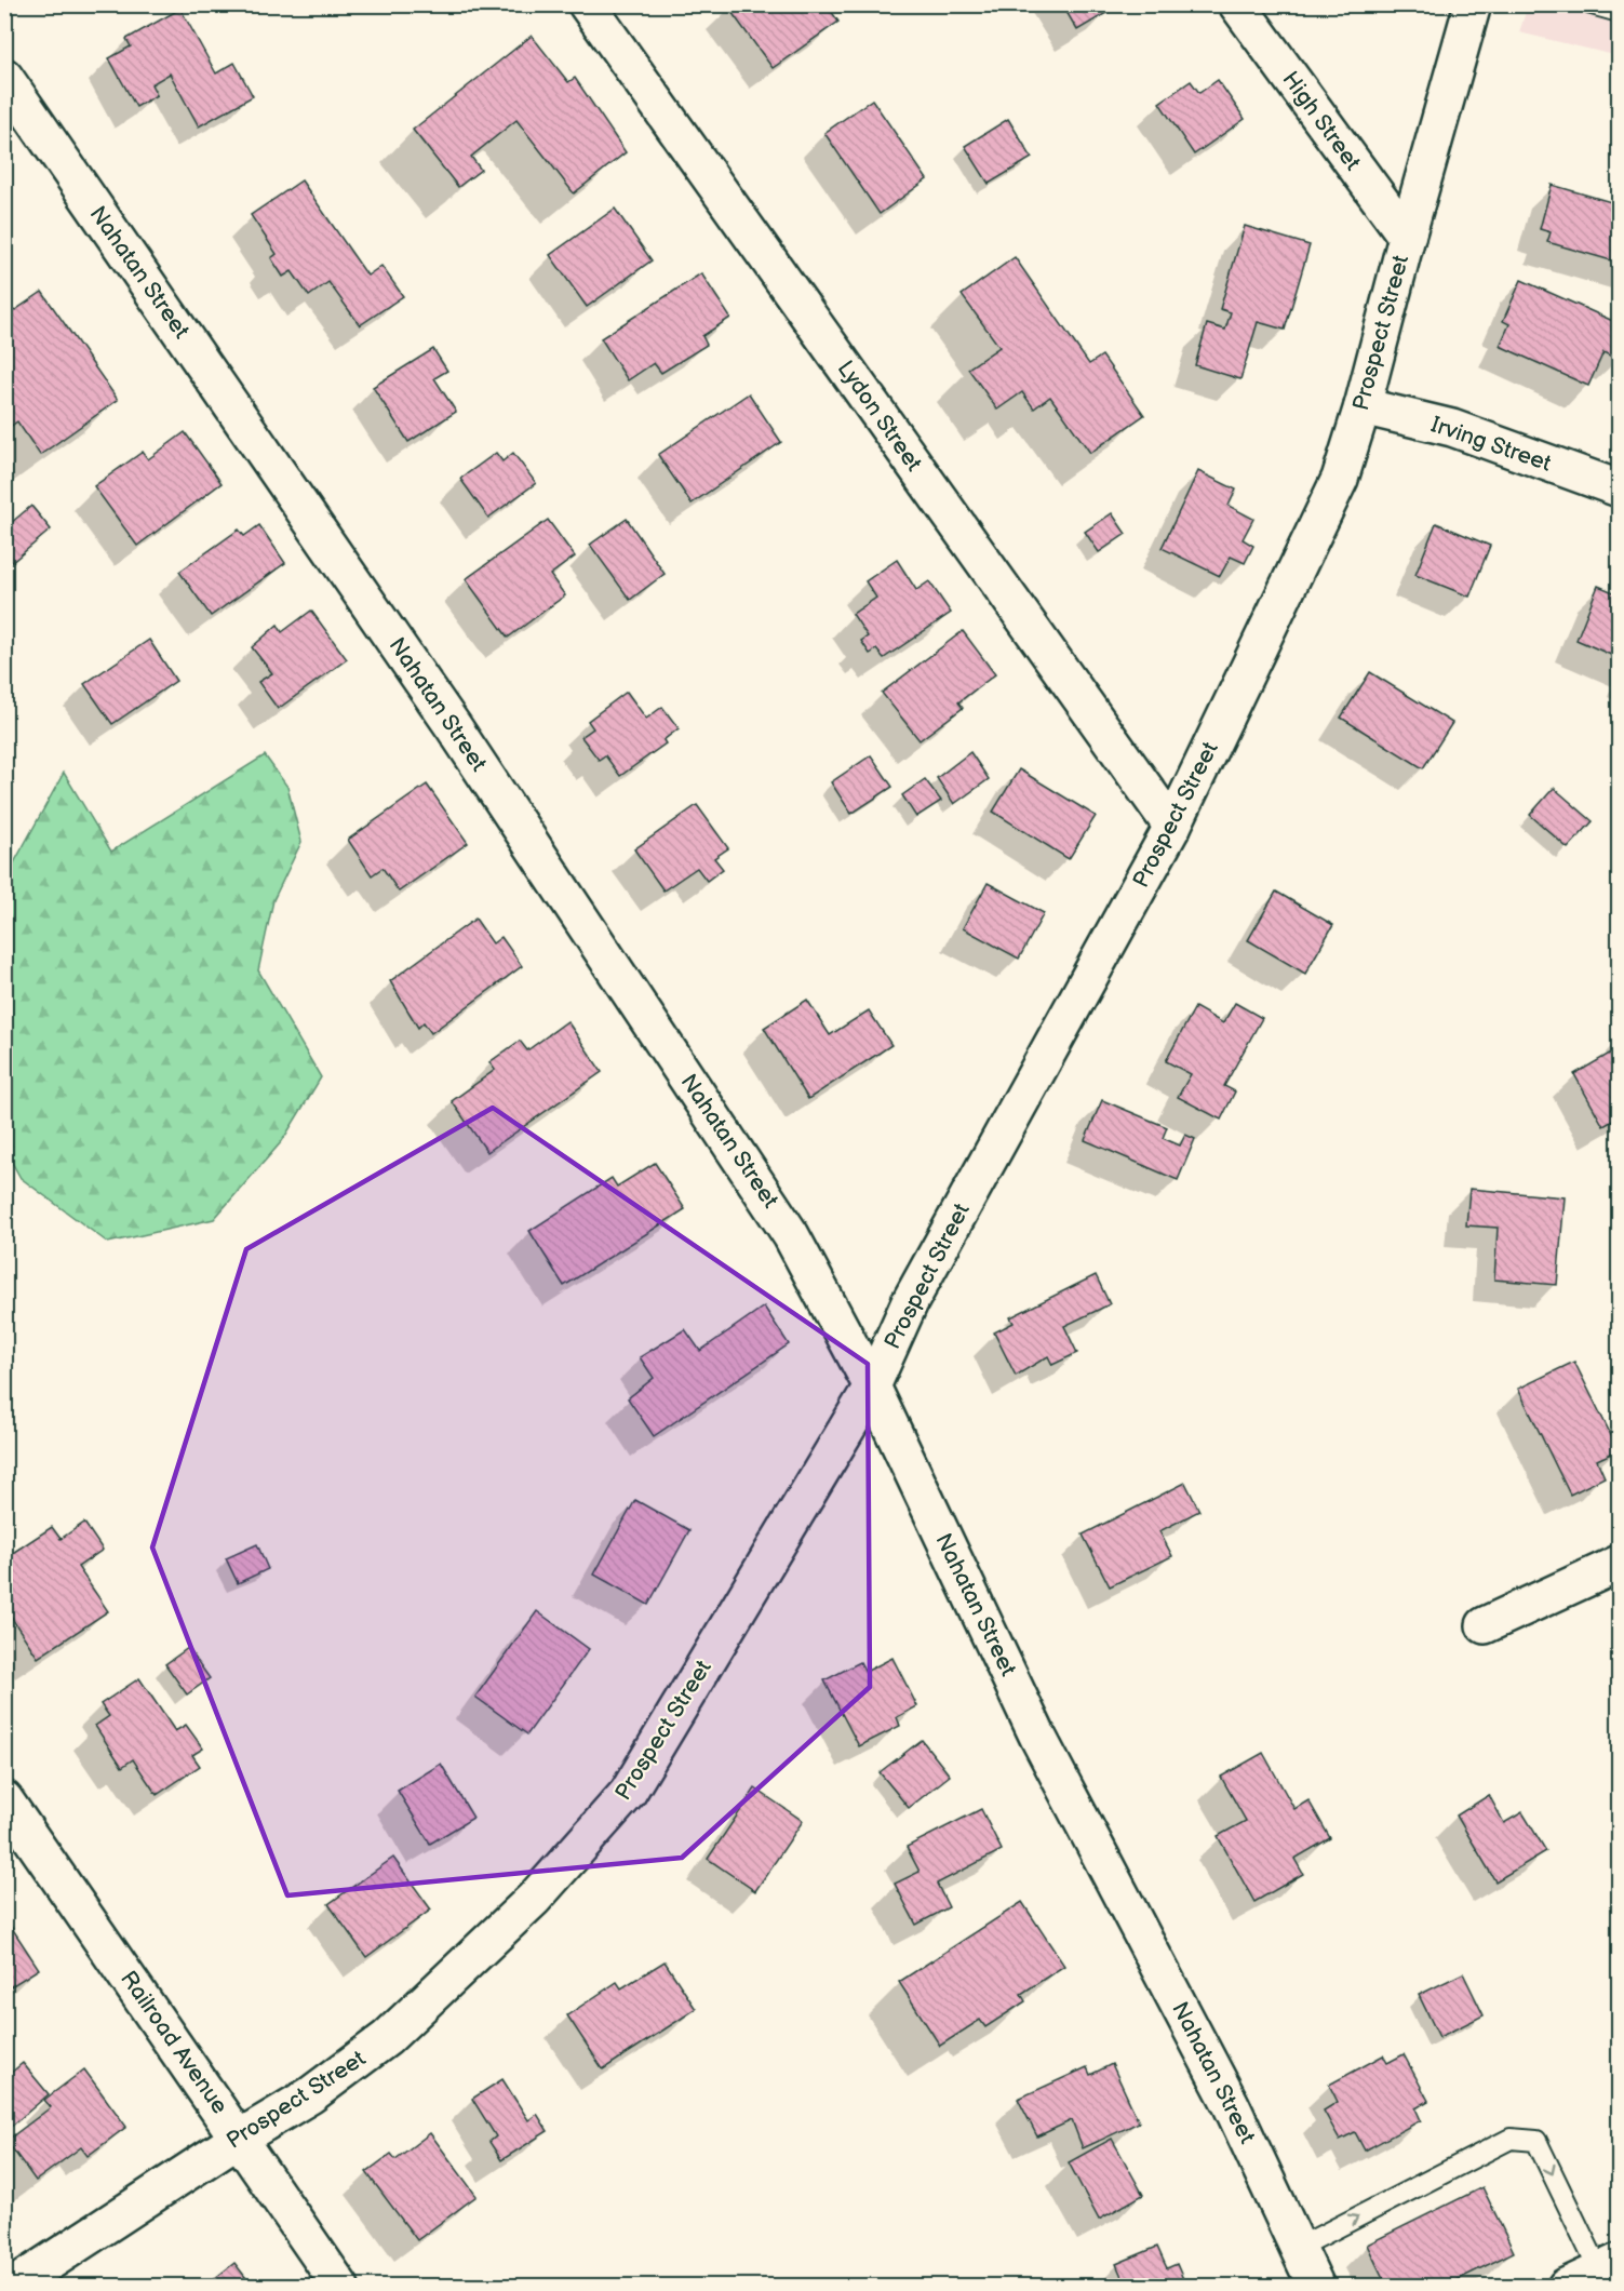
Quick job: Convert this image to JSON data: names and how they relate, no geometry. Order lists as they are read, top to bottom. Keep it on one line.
{"streets":{"street":["High Street","Nahatan Street","Prospect Street","Lydon Street","Irving Street","Railroad Avenue"]},"crossings":[["High Street","Prospect Street"],["Nahatan Street","Prospect Street"],["Prospect Street","Lydon Street"],["Prospect Street","Irving Street"],["Prospect Street","Railroad Avenue"]]}
